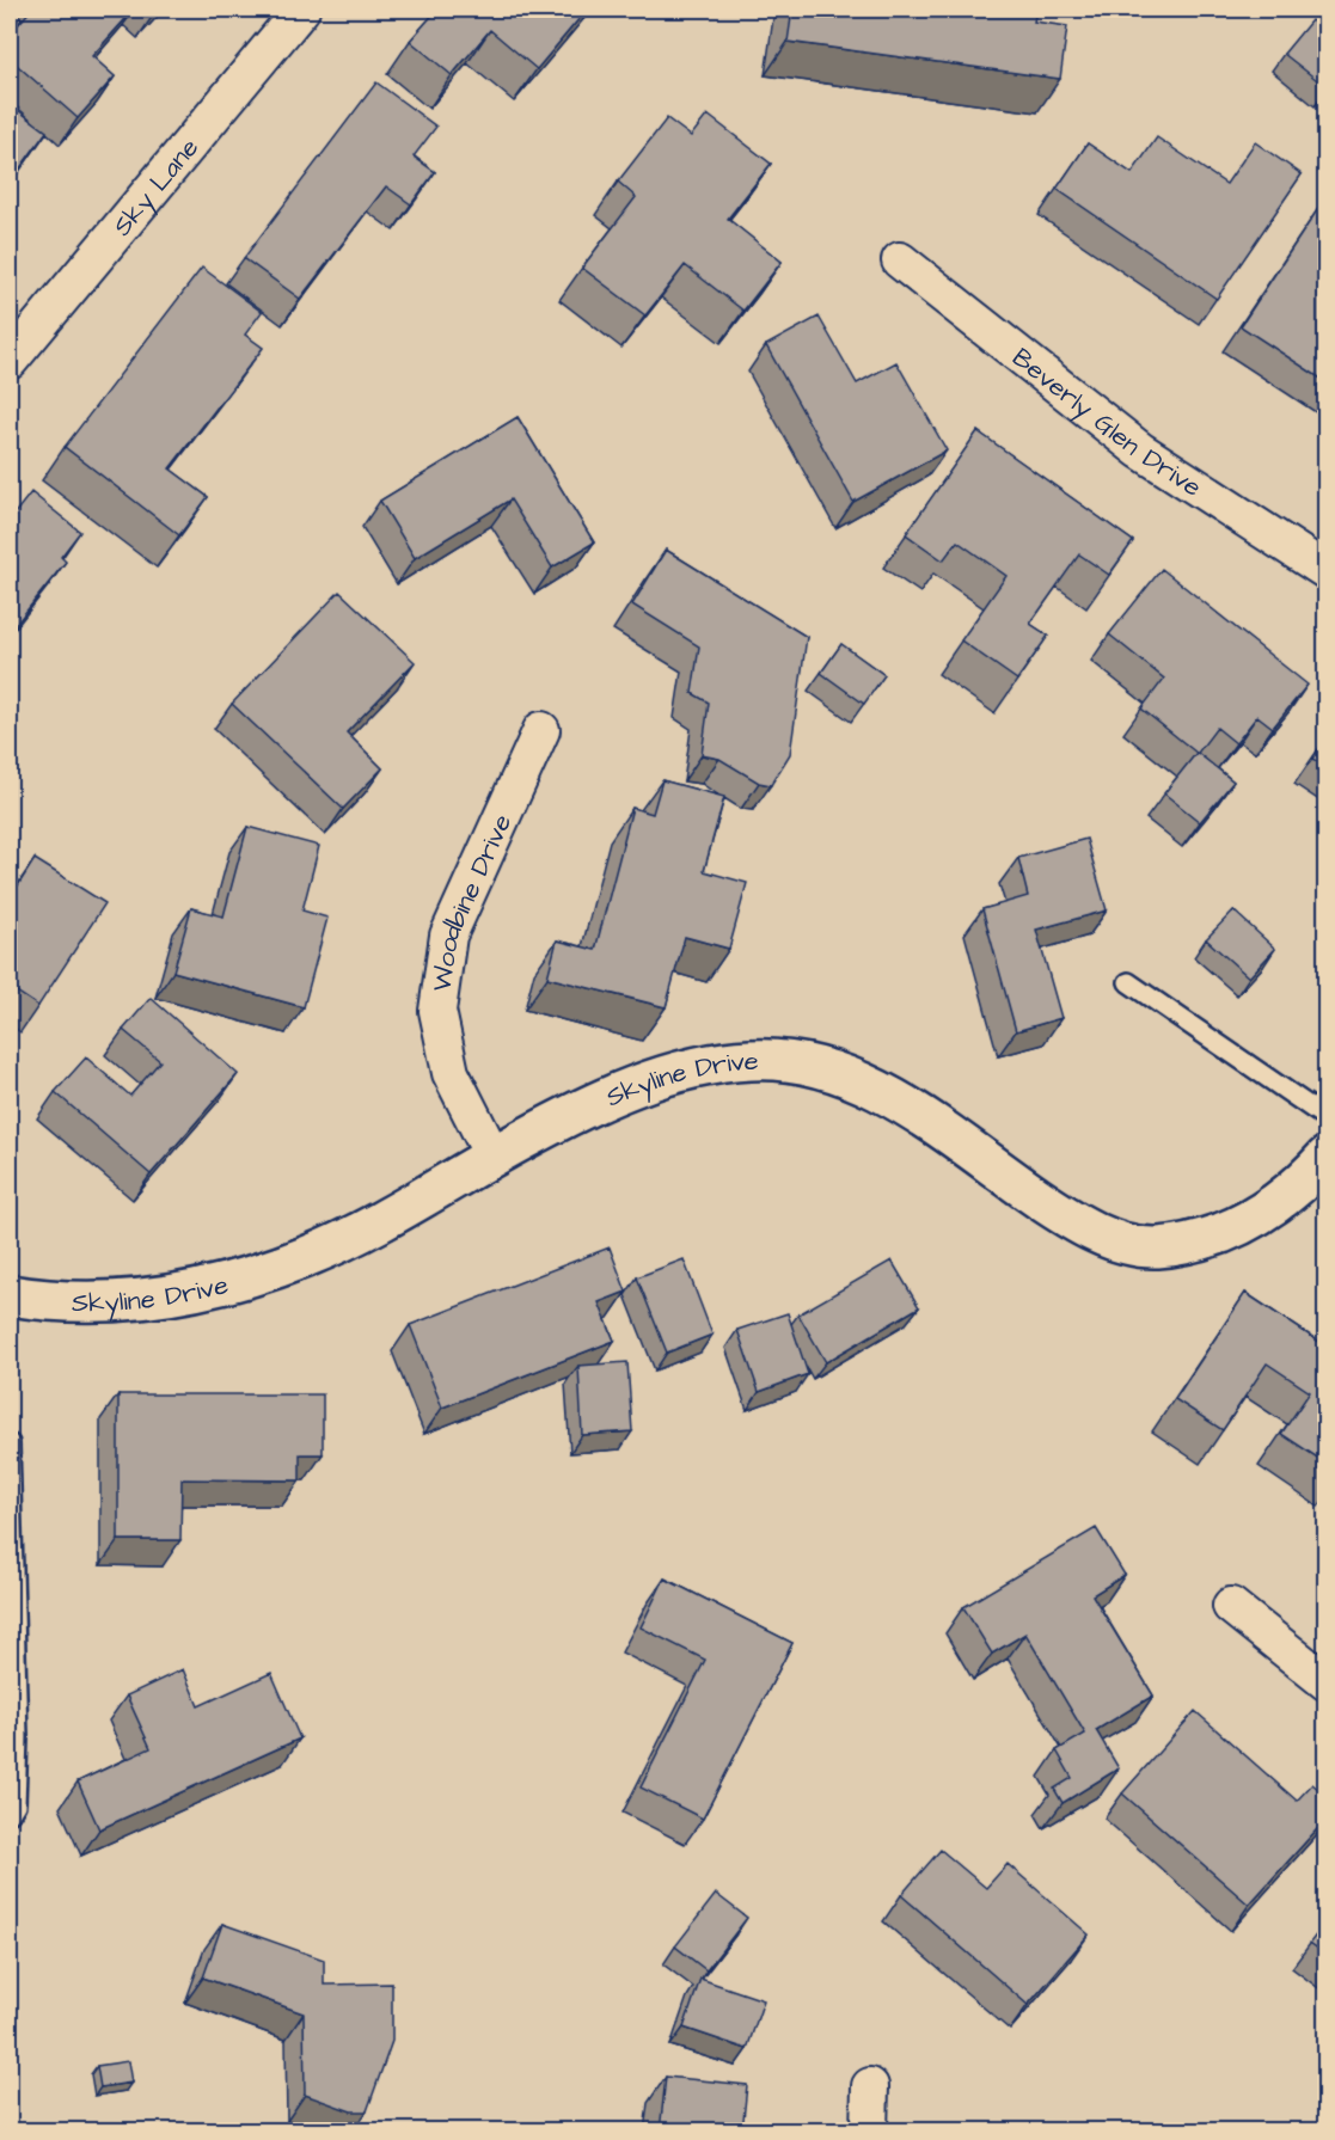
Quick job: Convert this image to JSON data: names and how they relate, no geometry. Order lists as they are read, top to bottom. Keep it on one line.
{"streets":{"street":["Sky Lane","Beverly Glen Drive","Woodbine Drive","Skyline Drive"]},"crossings":[["Woodbine Drive","Skyline Drive"]]}
